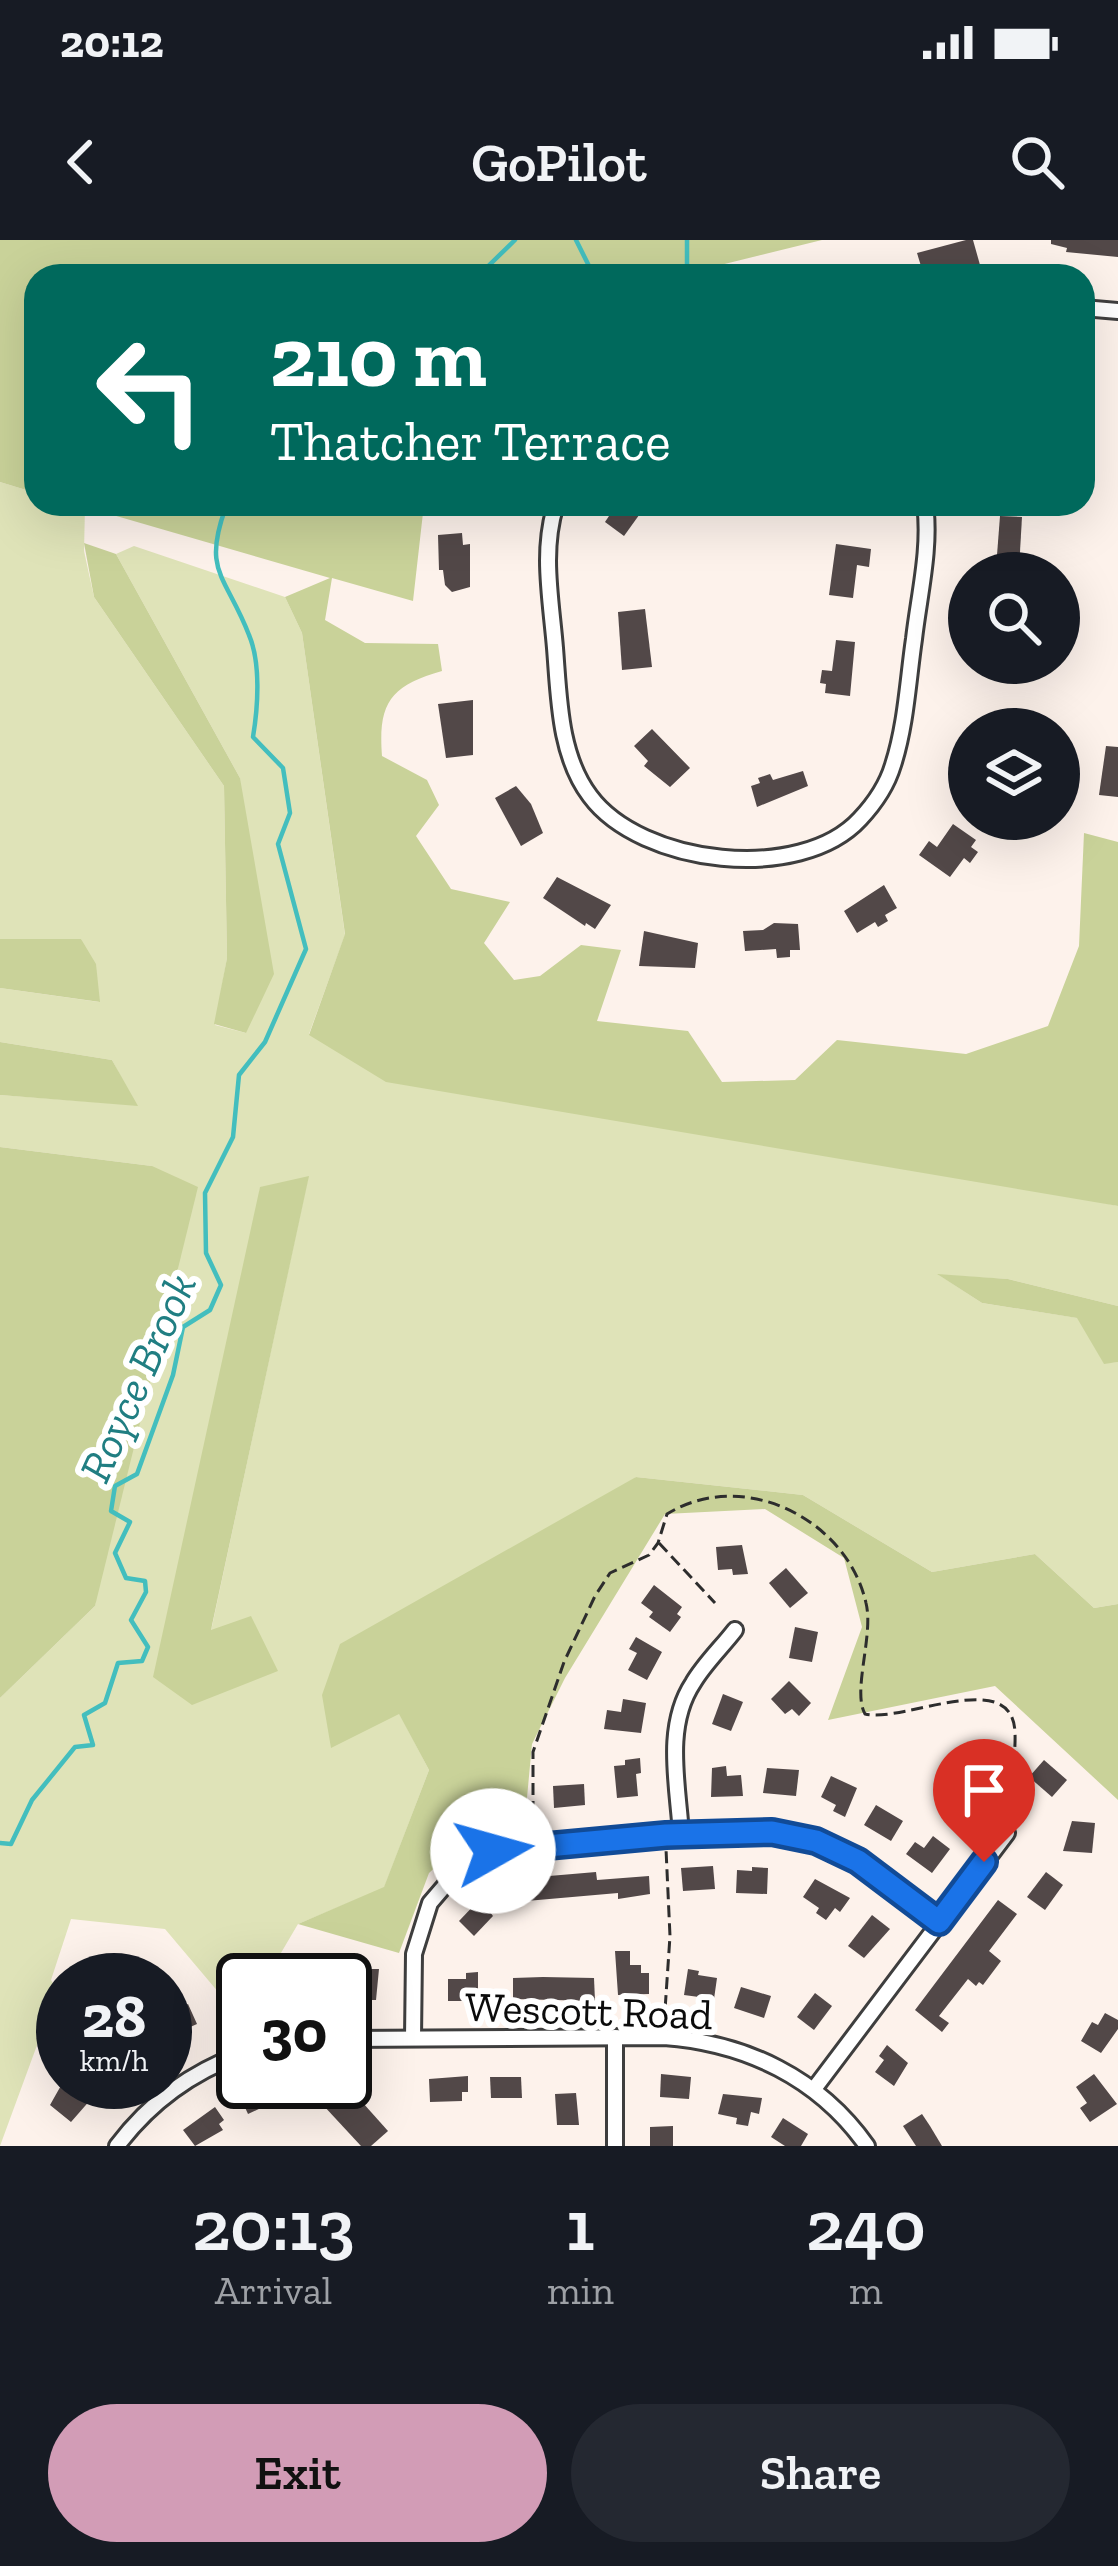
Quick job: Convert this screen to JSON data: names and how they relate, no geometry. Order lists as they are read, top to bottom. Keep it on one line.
{"streets":{"street":["Wescott Road"]},"water":["Royce Brook"],"page":{"status":"20:12","header":"GoPilot","turn":["210 m","Thatcher Terrace"],"speed":"28 km/h","limit":"30","eta":["20:13","Arrival","1","min","240","m"],"buttons":["Exit","Share"]}}
